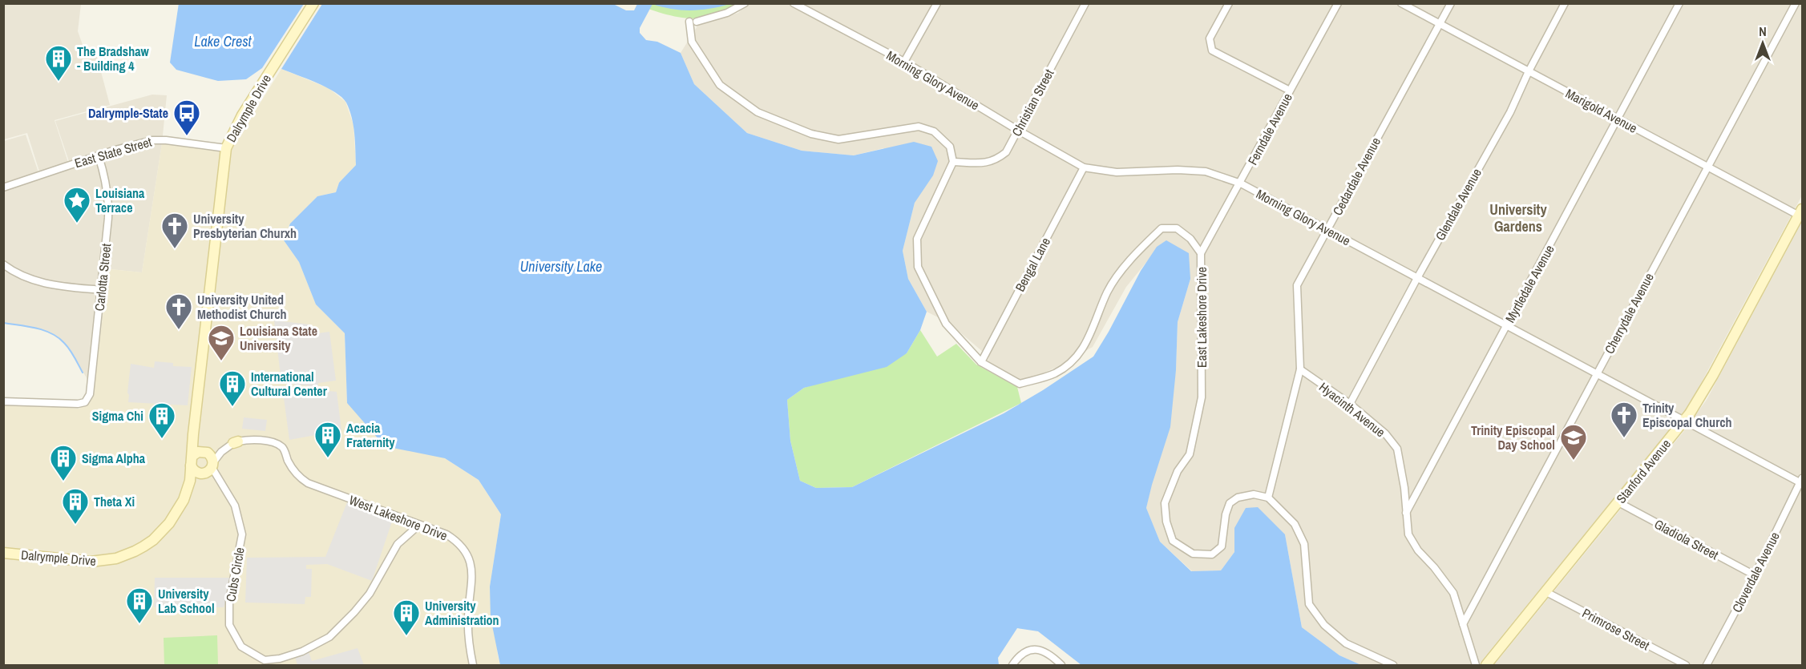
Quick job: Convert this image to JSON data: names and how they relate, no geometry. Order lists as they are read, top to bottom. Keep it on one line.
{"streets":{"street":["Morning Glory Avenue","Christian Street","Dalrymple Drive","Marigold Avenue","Ferndale Avenue","East State Street","Cedardale Avenue","Glendale Avenue","Bengal Lane","Carlotta Street","Myrtledale Avenue","Cherrydale Avenue","East Lakeshore Drive","Hyacinth Avenue","Stanford Avenue","West Lakeshore Drive","Gladiola Street","Cloverdale Avenue","Cubs Circle","Primrose Street"]},"crossings":[["Morning Glory Avenue","Christian Street"],["Morning Glory Avenue","Ferndale Avenue"],["Morning Glory Avenue","Cedardale Avenue"],["Morning Glory Avenue","Glendale Avenue"],["Morning Glory Avenue","Bengal Lane"],["Morning Glory Avenue","Myrtledale Avenue"],["Morning Glory Avenue","Cherrydale Avenue"],["Morning Glory Avenue","Stanford Avenue"],["Morning Glory Avenue","Cloverdale Avenue"],["Christian Street","East Lakeshore Drive"],["Dalrymple Drive","East State Street"],["Dalrymple Drive","West Lakeshore Drive"],["Dalrymple Drive","Cubs Circle"],["Marigold Avenue","Cedardale Avenue"],["Marigold Avenue","Glendale Avenue"],["Marigold Avenue","Myrtledale Avenue"],["Marigold Avenue","Cherrydale Avenue"],["Marigold Avenue","Stanford Avenue"],["Ferndale Avenue","East Lakeshore Drive"],["East State Street","Carlotta Street"],["Cedardale Avenue","East Lakeshore Drive"],["Cedardale Avenue","Hyacinth Avenue"],["Glendale Avenue","Hyacinth Avenue"],["Bengal Lane","East Lakeshore Drive"],["Myrtledale Avenue","Hyacinth Avenue"],["Cherrydale Avenue","Hyacinth Avenue"],["Stanford Avenue","Gladiola Street"],["Stanford Avenue","Primrose Street"],["West Lakeshore Drive","Cubs Circle"],["Gladiola Street","Cloverdale Avenue"]],"districts":["University Gardens"],"water":["Lake Crest","University Lake"],"places":{"building":["The Bradshaw - Building 4","International Cultural Center","Sigma Chi","Acacia Fraternity","Sigma Alpha","Theta Xi","University Lab School","University Administration"],"bus stop":["Dalrymple-State"],"place":["Louisiana Terrace"],"church":["University Presbyterian Churxh","University United Methodist Church","Trinity Episcopal Church"],"school or university":["Louisiana State University","Trinity Episcopal Day School"]},"north":"top"}
